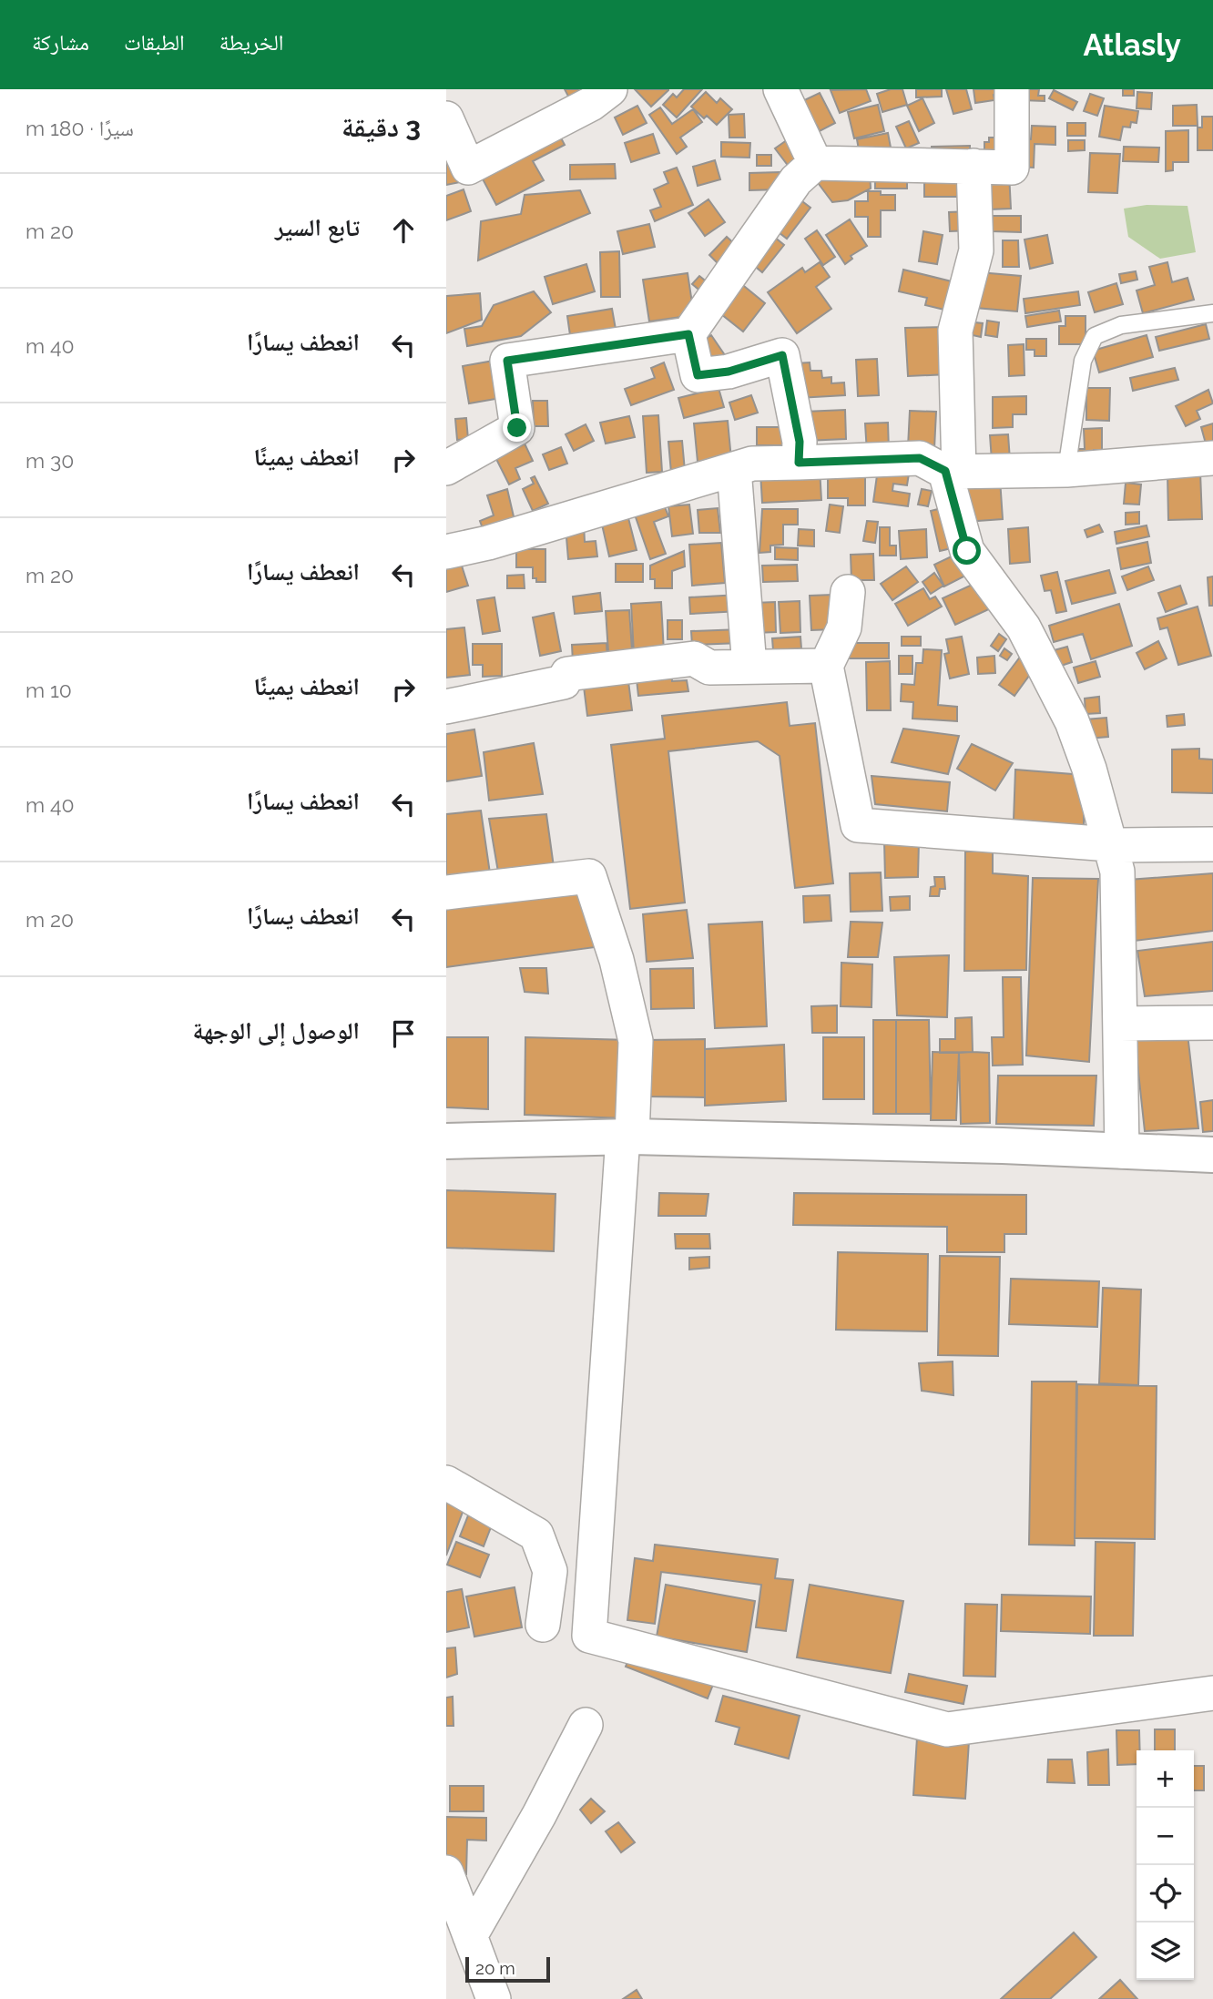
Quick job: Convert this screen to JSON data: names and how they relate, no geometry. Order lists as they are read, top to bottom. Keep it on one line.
{"scale_bar":"20 m","page":{"header":"Atlasly","nav":["الخريطة","الطبقات","مشاركة"],"heading":["3 دقيقة","سيرًا · 180 m"],"list":[["تابع السير","20 m"],["انعطف يسارًا","40 m"],["انعطف يمينًا","30 m"],["انعطف يسارًا","20 m"],["انعطف يمينًا","10 m"],["انعطف يسارًا","40 m"],["انعطف يسارًا","20 m"],"الوصول إلى الوجهة"],"map_buttons":["+","−"],"scale":"20 m"}}
